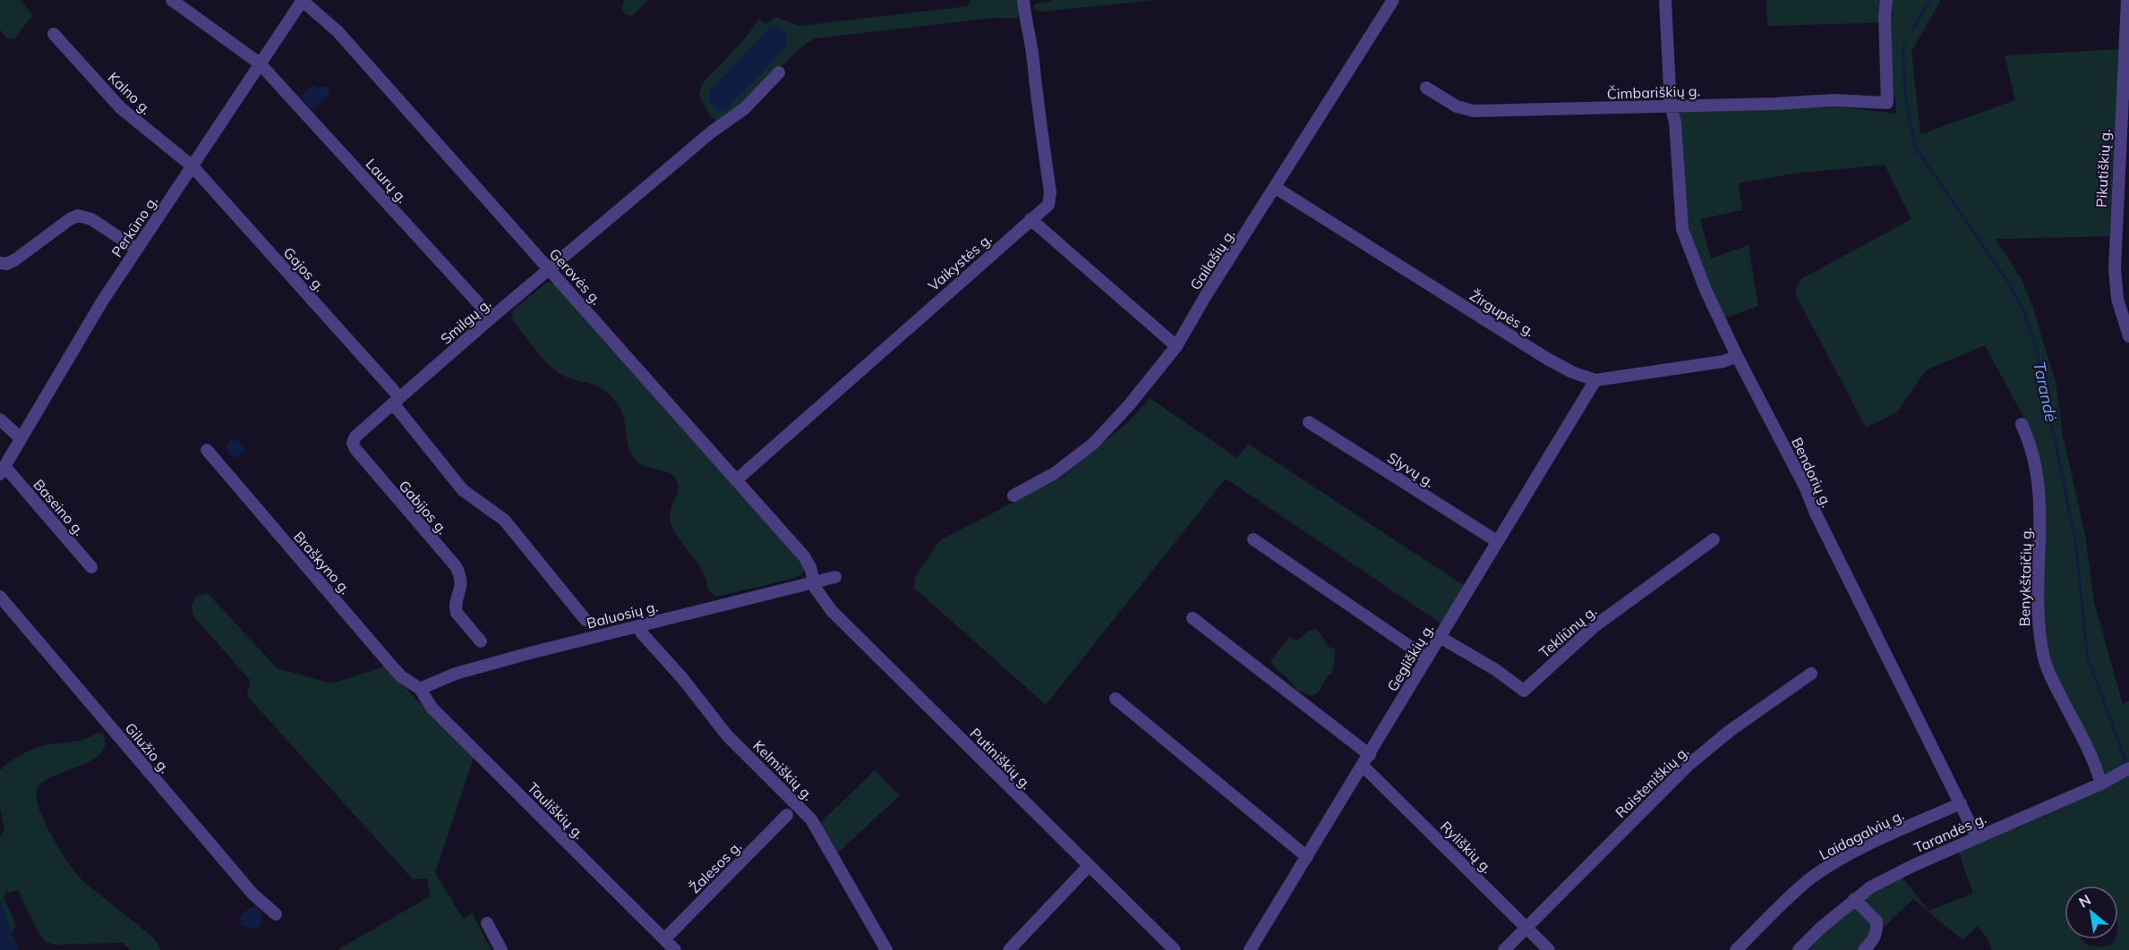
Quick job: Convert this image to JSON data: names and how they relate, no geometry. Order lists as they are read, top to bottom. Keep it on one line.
{"streets":{"street":["Čimbariškių g.","Kalno g.","Pikutiškių g.","Laurų g.","Perkūno g.","Gailašių g.","Vaikystės g.","Gajos g.","Gerovės g.","Žirgupės g.","Smilgų g.","Slyvų g.","Bendorių g.","Baseino g.","Gabijos g.","Braškyno g.","Benykštaičių g.","Baluosių g.","Tekliūnų g.","Gegliškių g.","Gilužio g.","Putiniškių g.","Kelmiškių g.","Raisteniškių g.","Tauliškių g.","Tarandės g.","Laidagalvių g.","Ryliškių g.","Žalesos g."]},"crossings":[["Čimbariškių g.","Bendorių g."],["Kalno g.","Perkūno g."],["Kalno g.","Gajos g."],["Laurų g.","Perkūno g."],["Laurų g.","Smilgų g."],["Perkūno g.","Gajos g."],["Perkūno g.","Gerovės g."],["Perkūno g.","Baseino g."],["Gailašių g.","Žirgupės g."],["Vaikystės g.","Gerovės g."],["Gerovės g.","Smilgų g."],["Gerovės g.","Baluosių g."],["Gerovės g.","Putiniškių g."],["Žirgupės g.","Bendorių g."],["Žirgupės g.","Gegliškių g."],["Smilgų g.","Gabijos g."],["Slyvų g.","Gegliškių g."],["Bendorių g.","Tarandės g."],["Bendorių g.","Laidagalvių g."],["Braškyno g.","Baluosių g."],["Braškyno g.","Tauliškių g."],["Benykštaičių g.","Tarandės g."],["Baluosių g.","Putiniškių g."],["Baluosių g.","Kelmiškių g."],["Baluosių g.","Tauliškių g."],["Tekliūnų g.","Gegliškių g."],["Gegliškių g.","Ryliškių g."],["Raisteniškių g.","Ryliškių g."],["Tauliškių g.","Žalesos g."]],"water":["Tarandė"],"north":"top left"}
